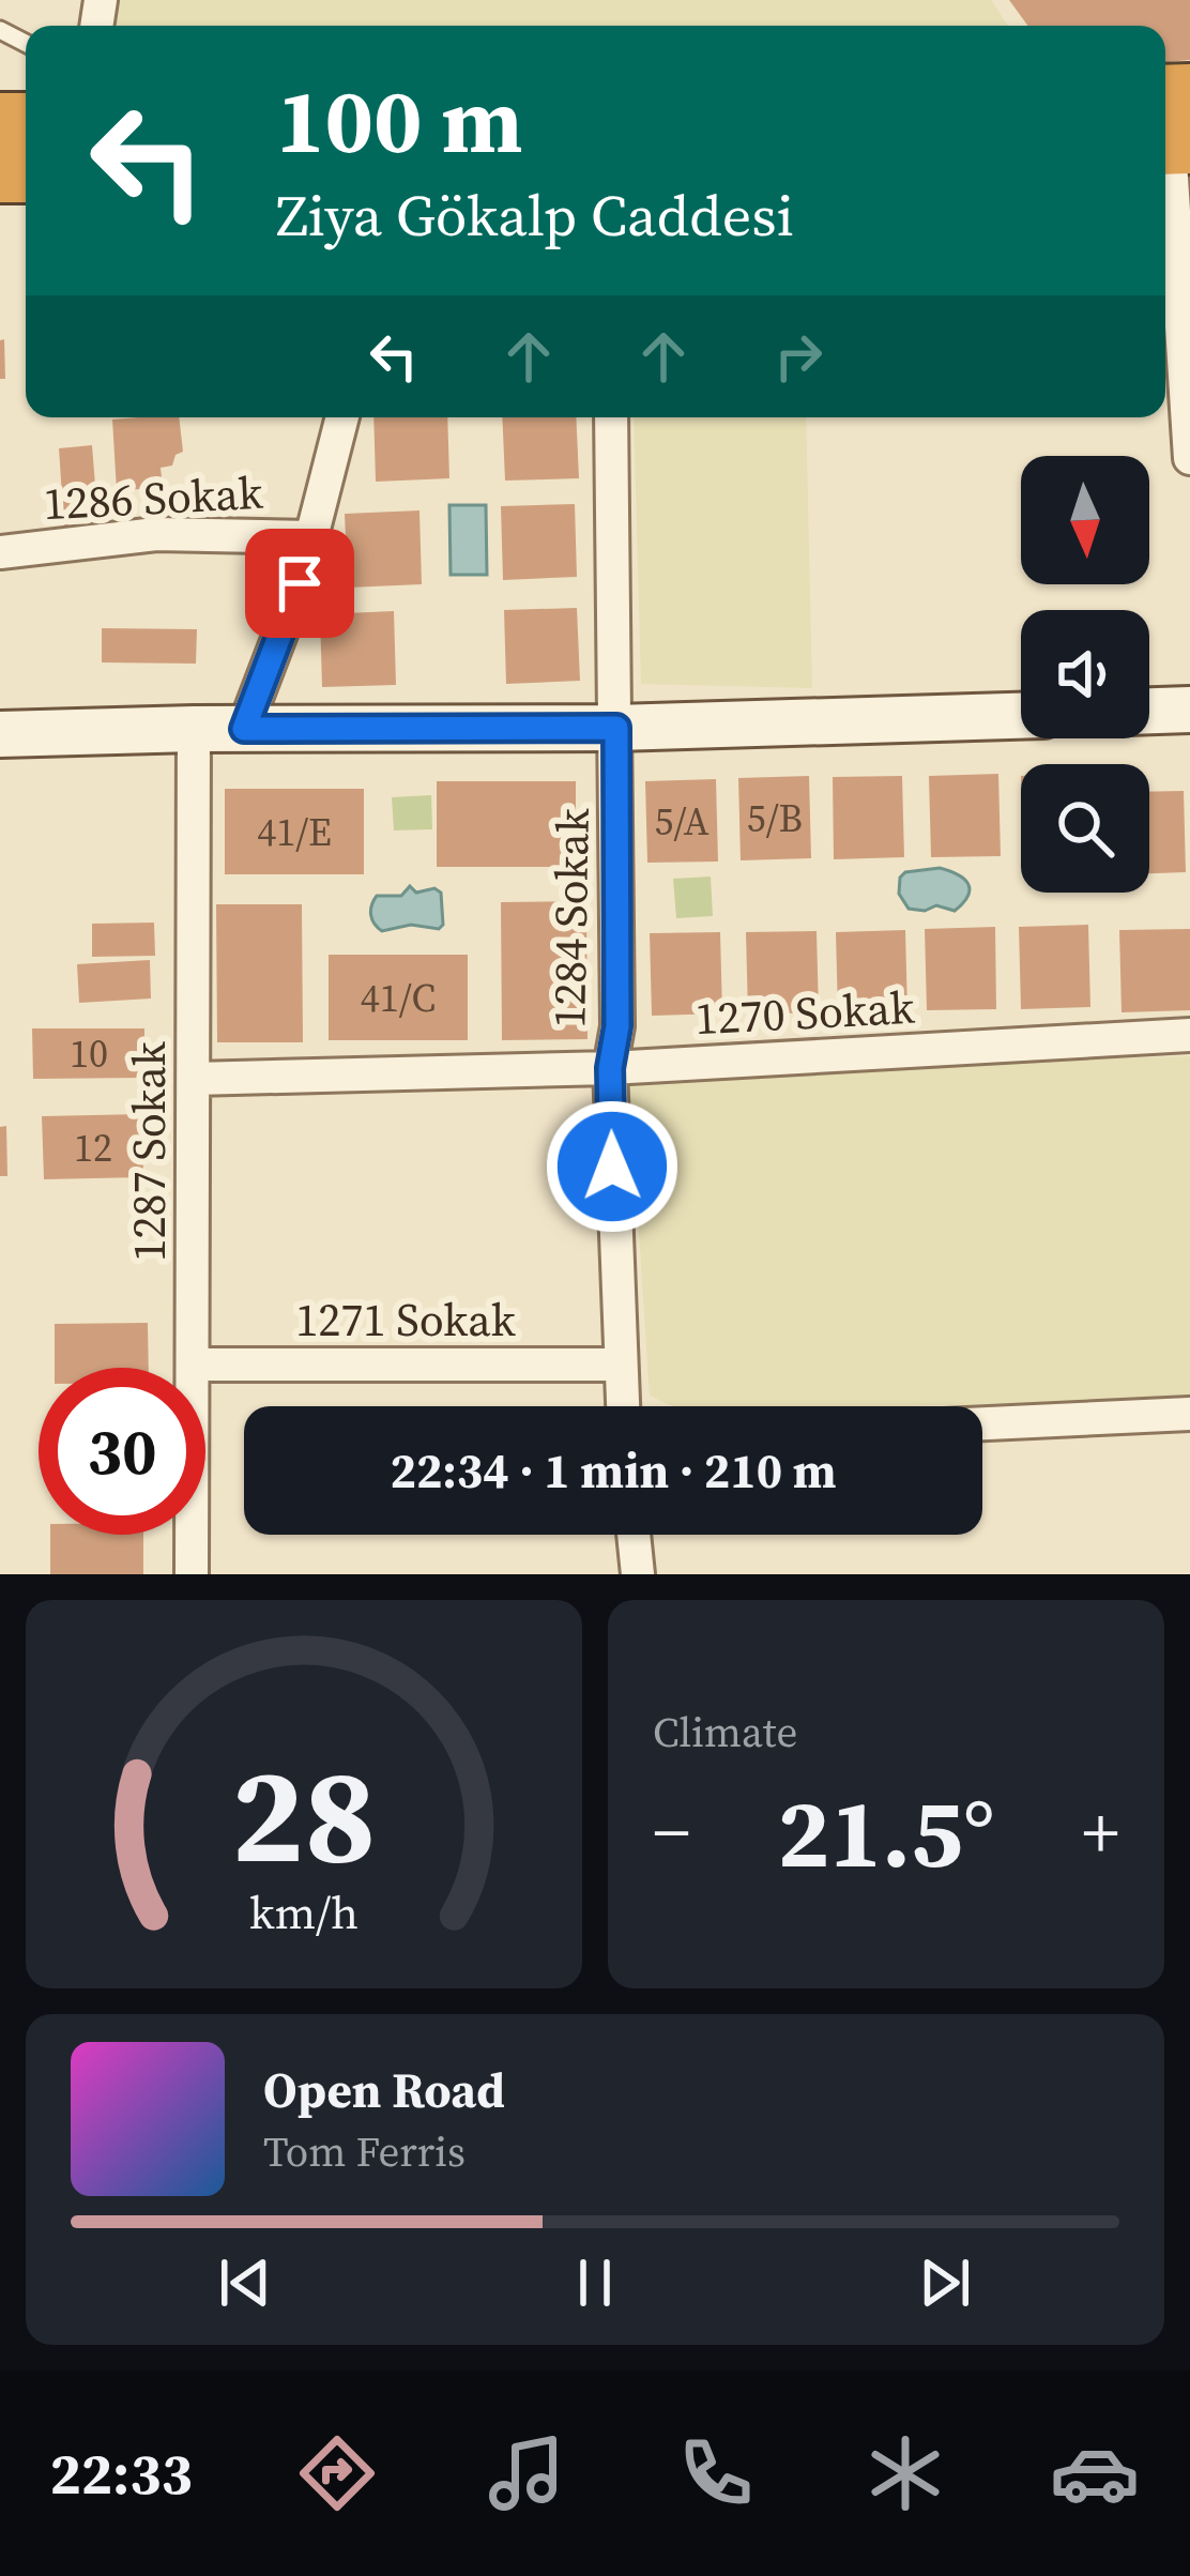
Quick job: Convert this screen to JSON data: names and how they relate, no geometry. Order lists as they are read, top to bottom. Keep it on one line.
{"streets":{"street":["1286 Sokak","1284 Sokak","1270 Sokak","1287 Sokak","1271 Sokak"]},"crossings":[["1284 Sokak","1270 Sokak"],["1284 Sokak","1271 Sokak"],["1270 Sokak","1287 Sokak"],["1287 Sokak","1271 Sokak"]],"house_numbers":["5/B","5/A","41/E","41/C","10","12"],"north":"bottom","page":{"turn":["100 m","Ziya Gökalp Caddesi"],"limit":"30","trip":"22:34 · 1 min · 210 m","tile":"Climate","heat":["−","21.5°","+"],"song":["Open Road","Tom Ferris"],"tabs":"22:33","gauge":["28","km/h"]}}
